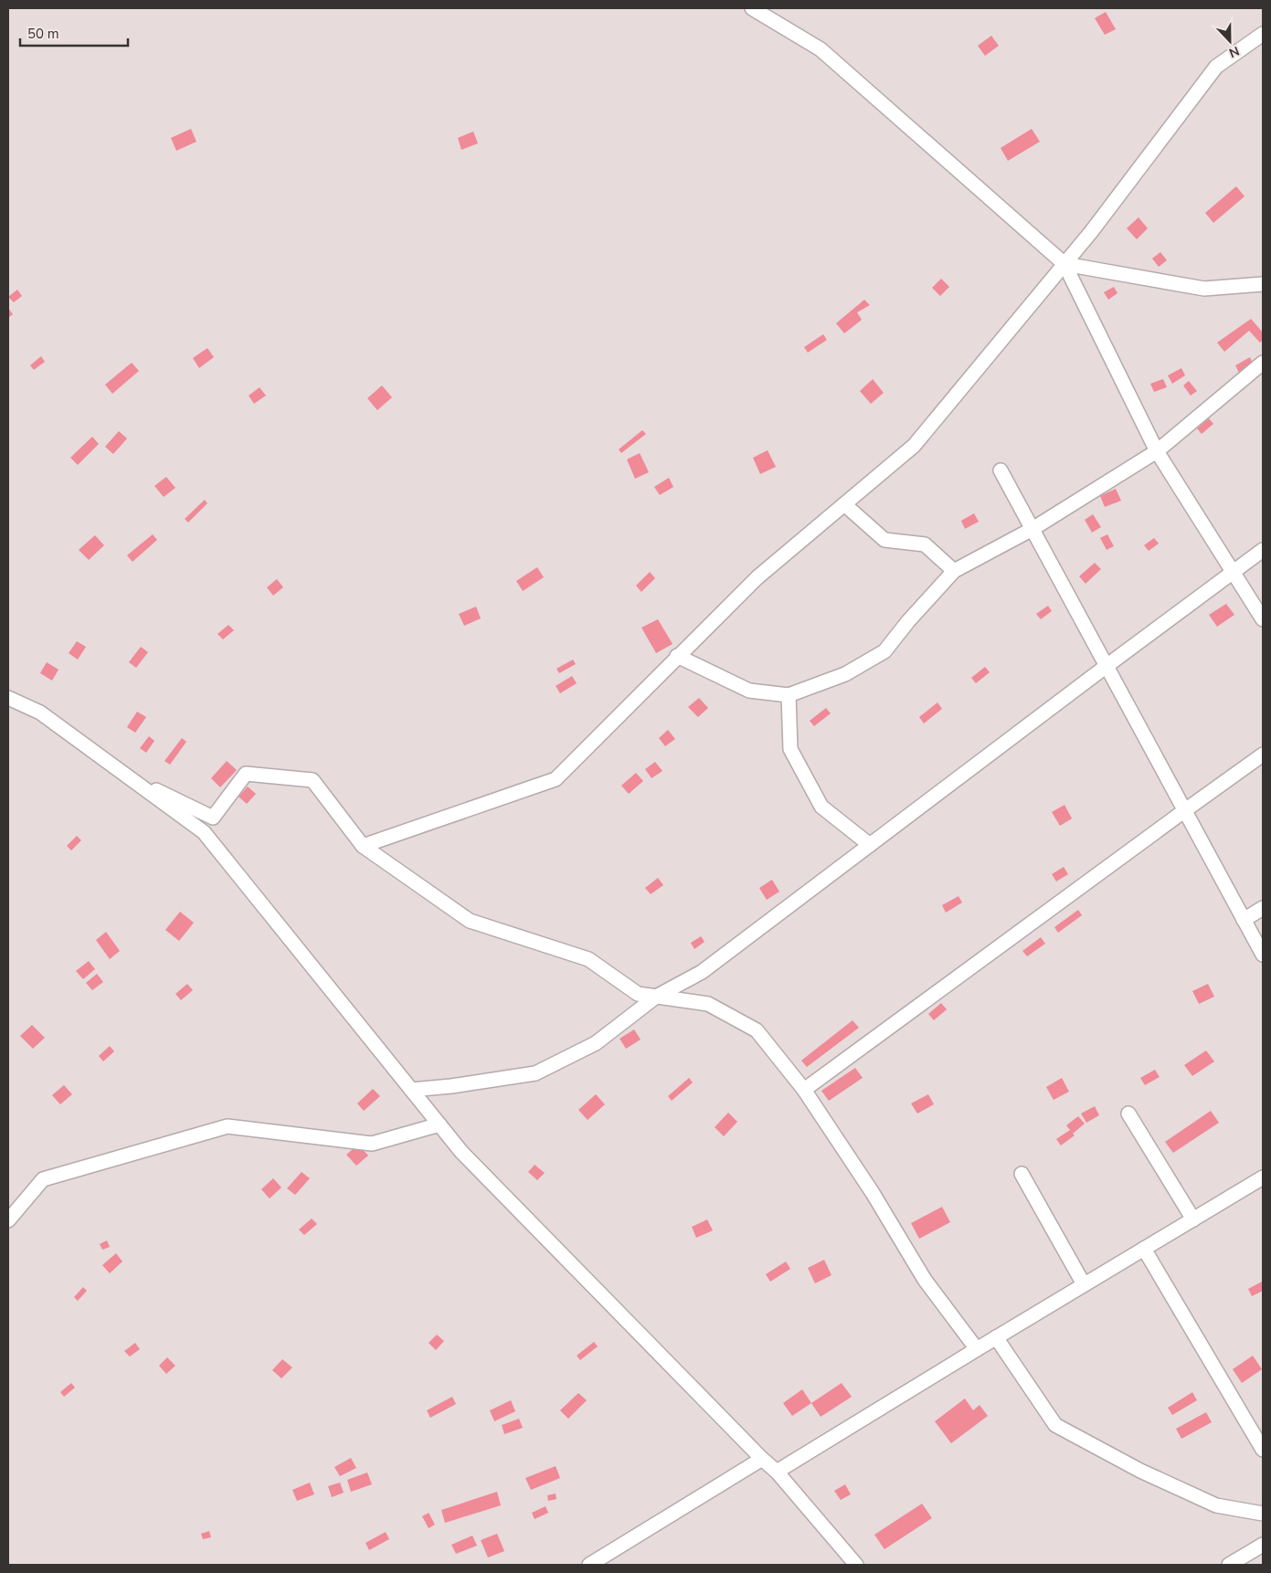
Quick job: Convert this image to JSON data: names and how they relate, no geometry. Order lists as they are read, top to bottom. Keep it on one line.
{"scale_bar":"50 m","north":"bottom"}
